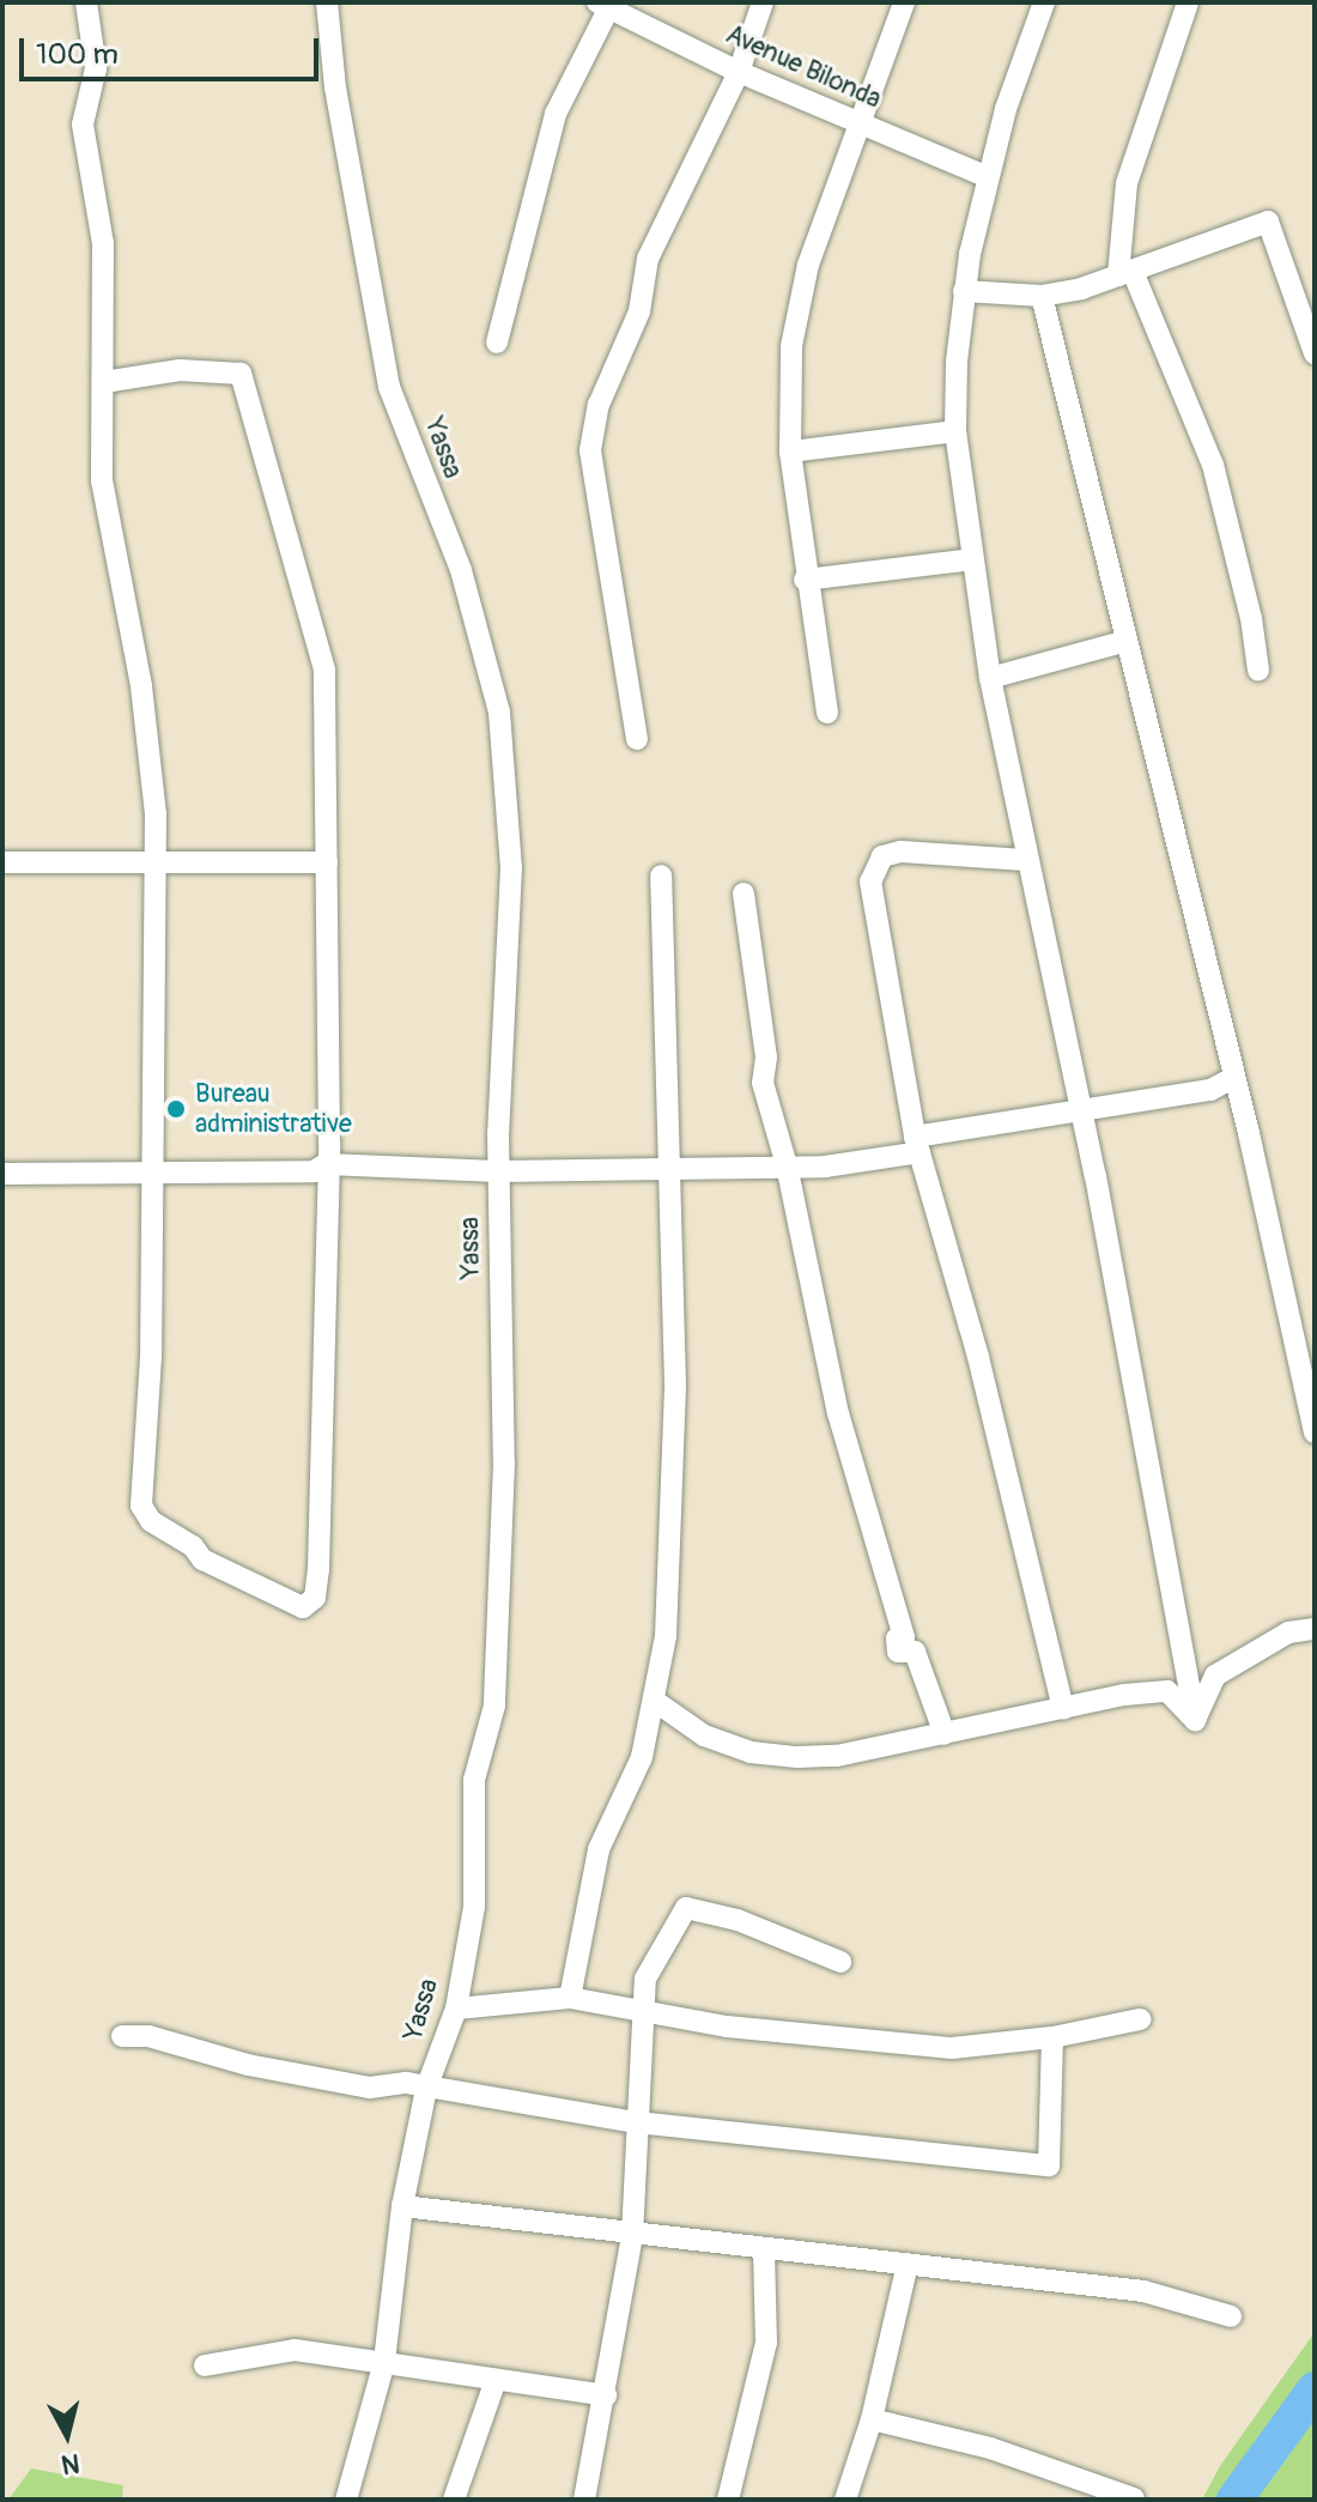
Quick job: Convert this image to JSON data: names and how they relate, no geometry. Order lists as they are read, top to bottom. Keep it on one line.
{"streets":{"street":["Avenue Bilonda","Yassa"]},"places":["Bureau administrative"],"scale_bar":"100 m","north":"bottom"}
